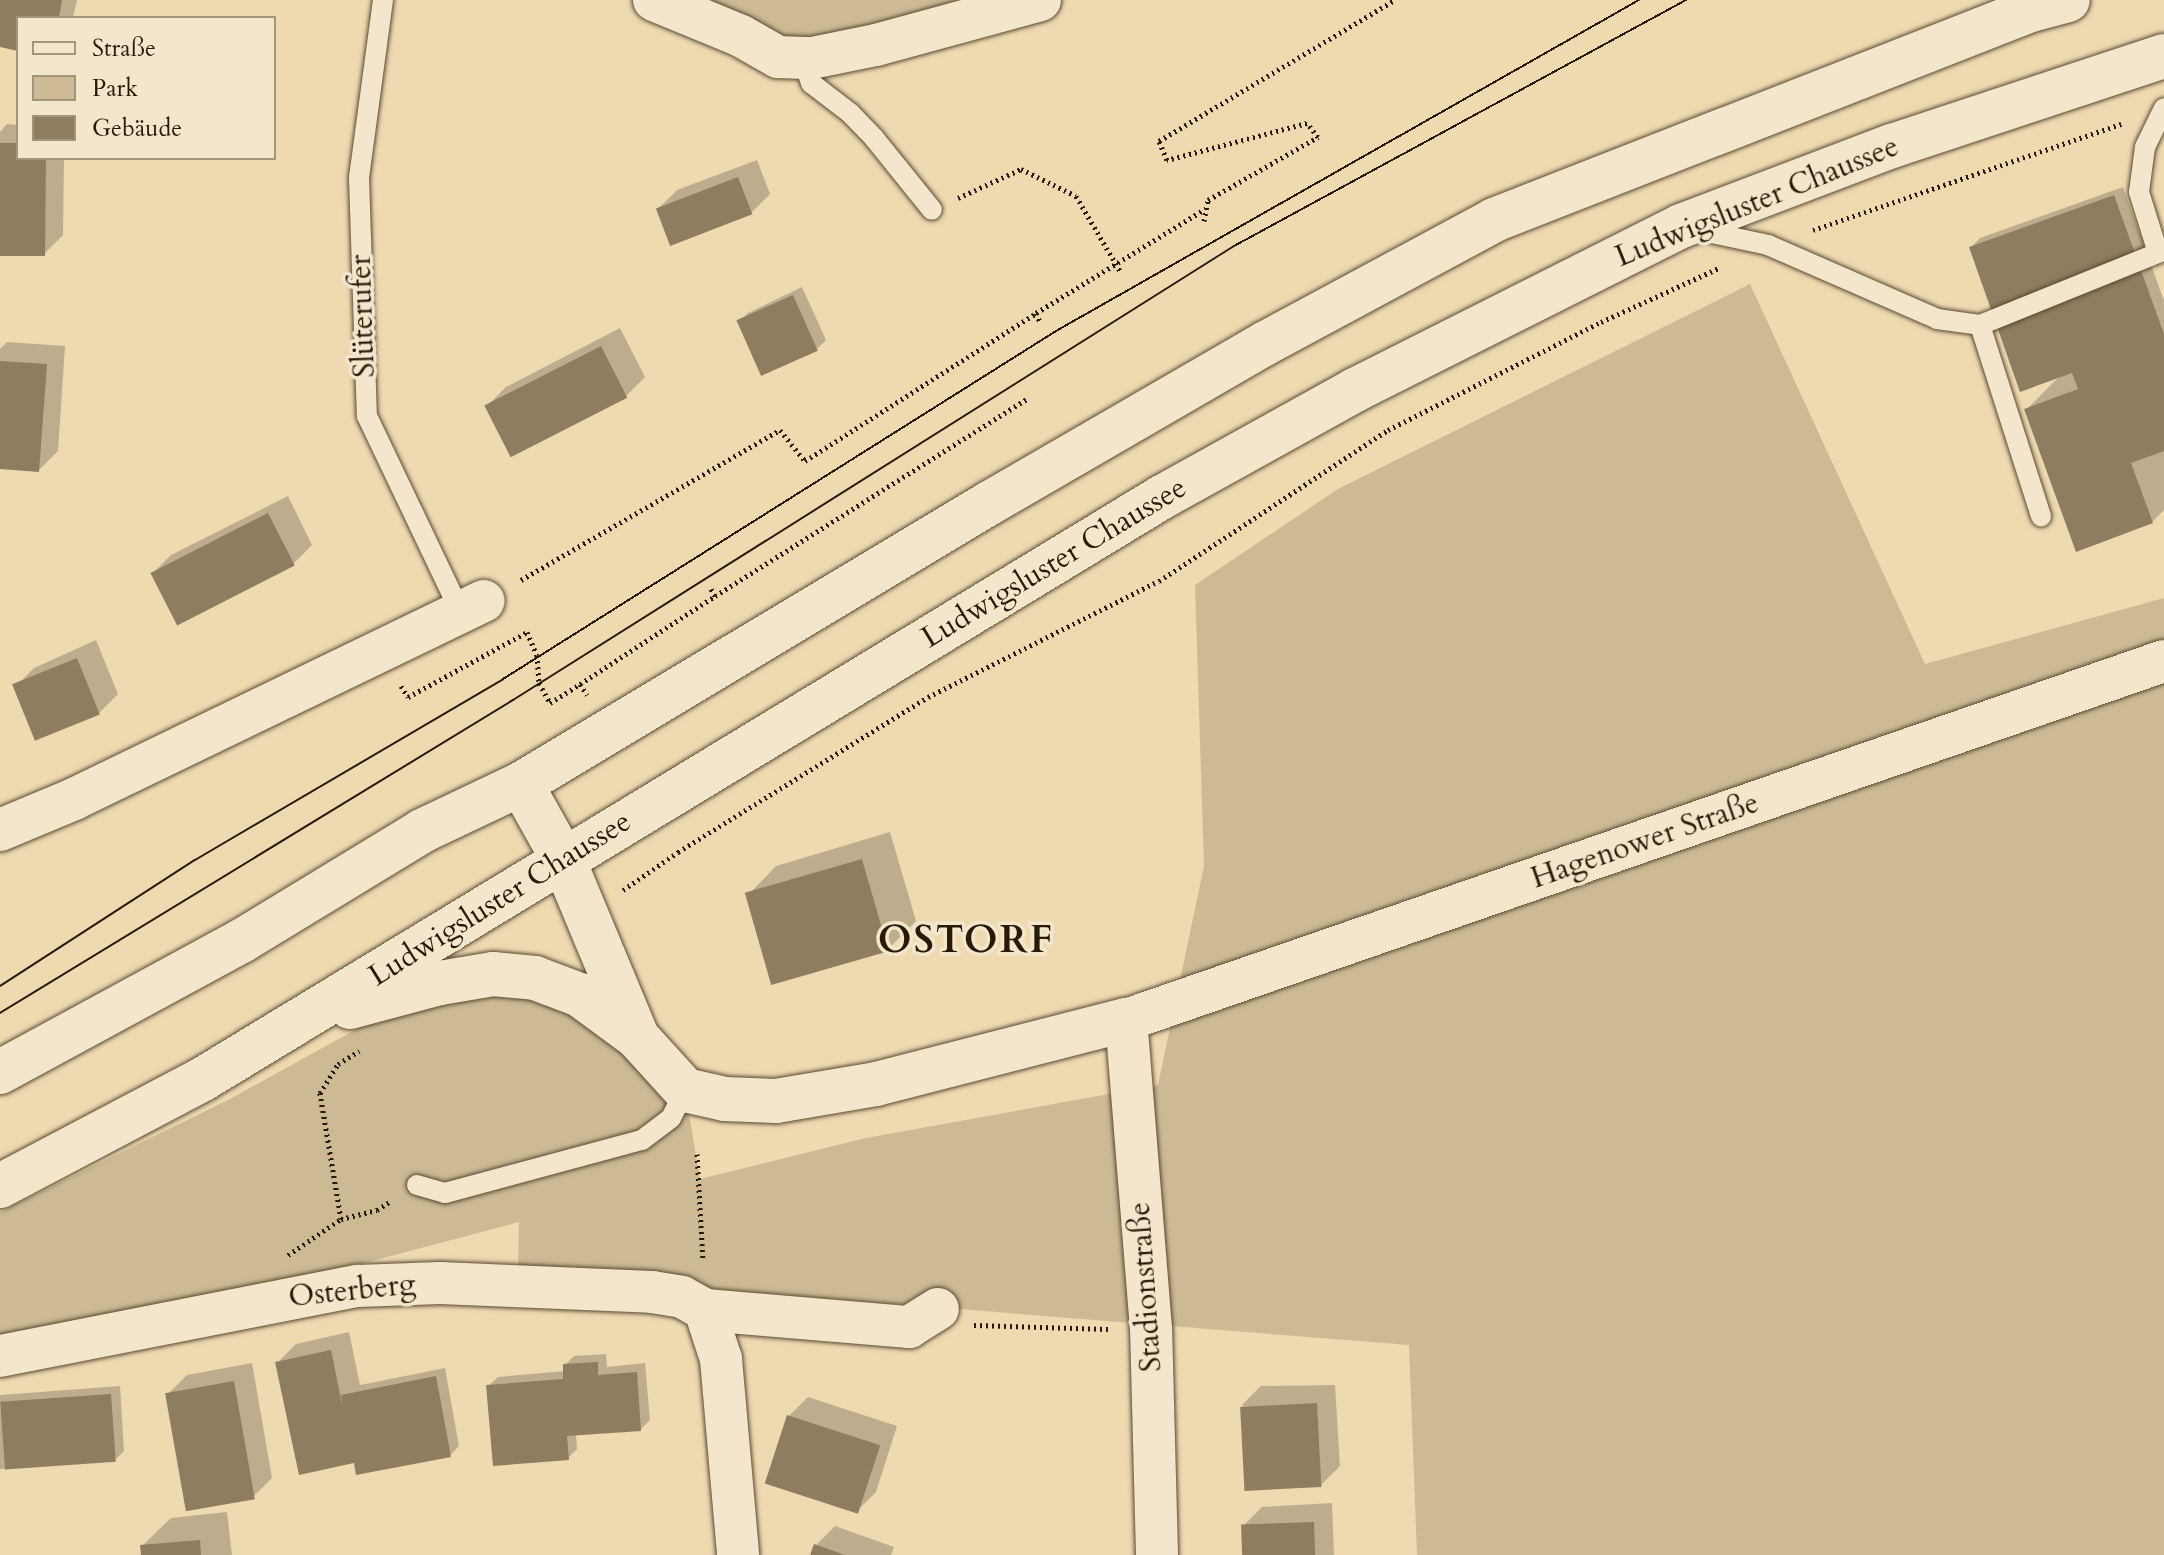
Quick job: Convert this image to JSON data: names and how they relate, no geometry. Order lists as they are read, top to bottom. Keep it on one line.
{"streets":{"street":["Ludwigsluster Chaussee","Hagenower Straße","Stadionstraße","Osterberg"],"lane":["Slüterufer"]},"crossings":[["Hagenower Straße","Stadionstraße"]],"districts":["OSTORF"],"legend":["Straße","Park","Gebäude"]}
